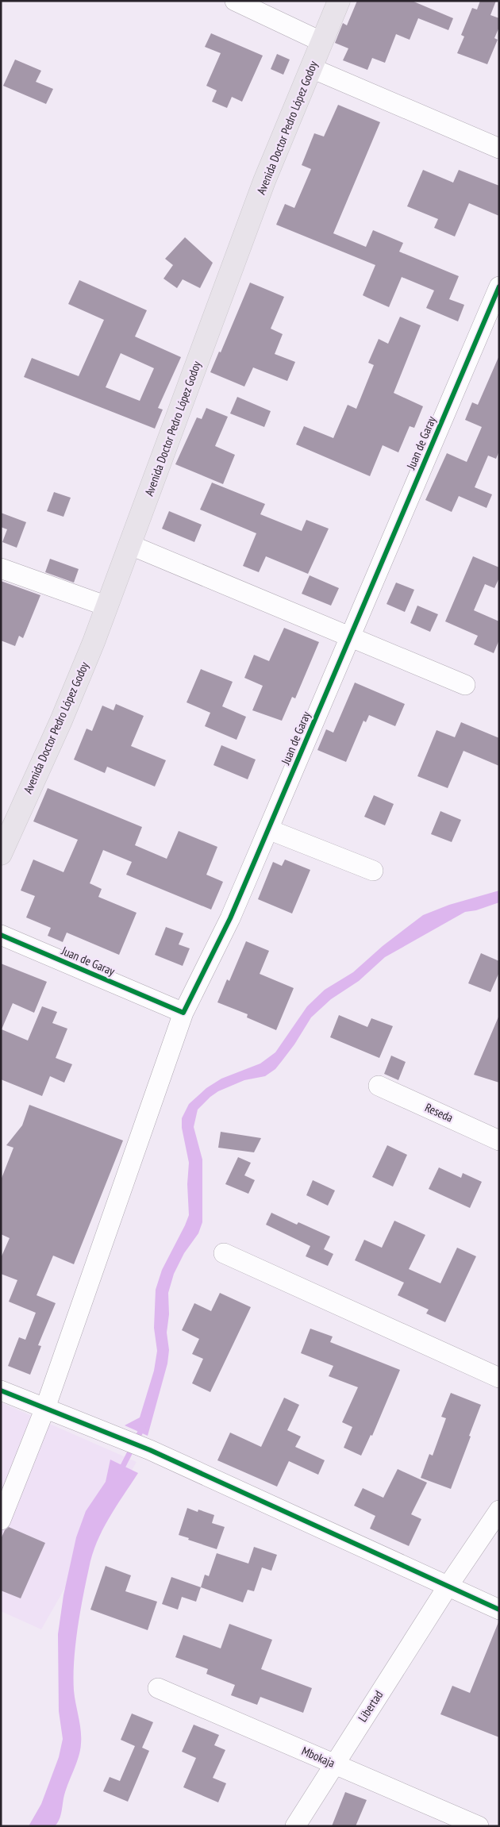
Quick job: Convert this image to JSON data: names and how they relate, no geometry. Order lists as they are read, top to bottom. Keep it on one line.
{"streets":{"main road":["Avenida Doctor Pedro López Godoy"],"street":["Juan de Garay","Reseda","Libertad","Mbokaja"]},"crossings":[["Libertad","Mbokaja"]]}
